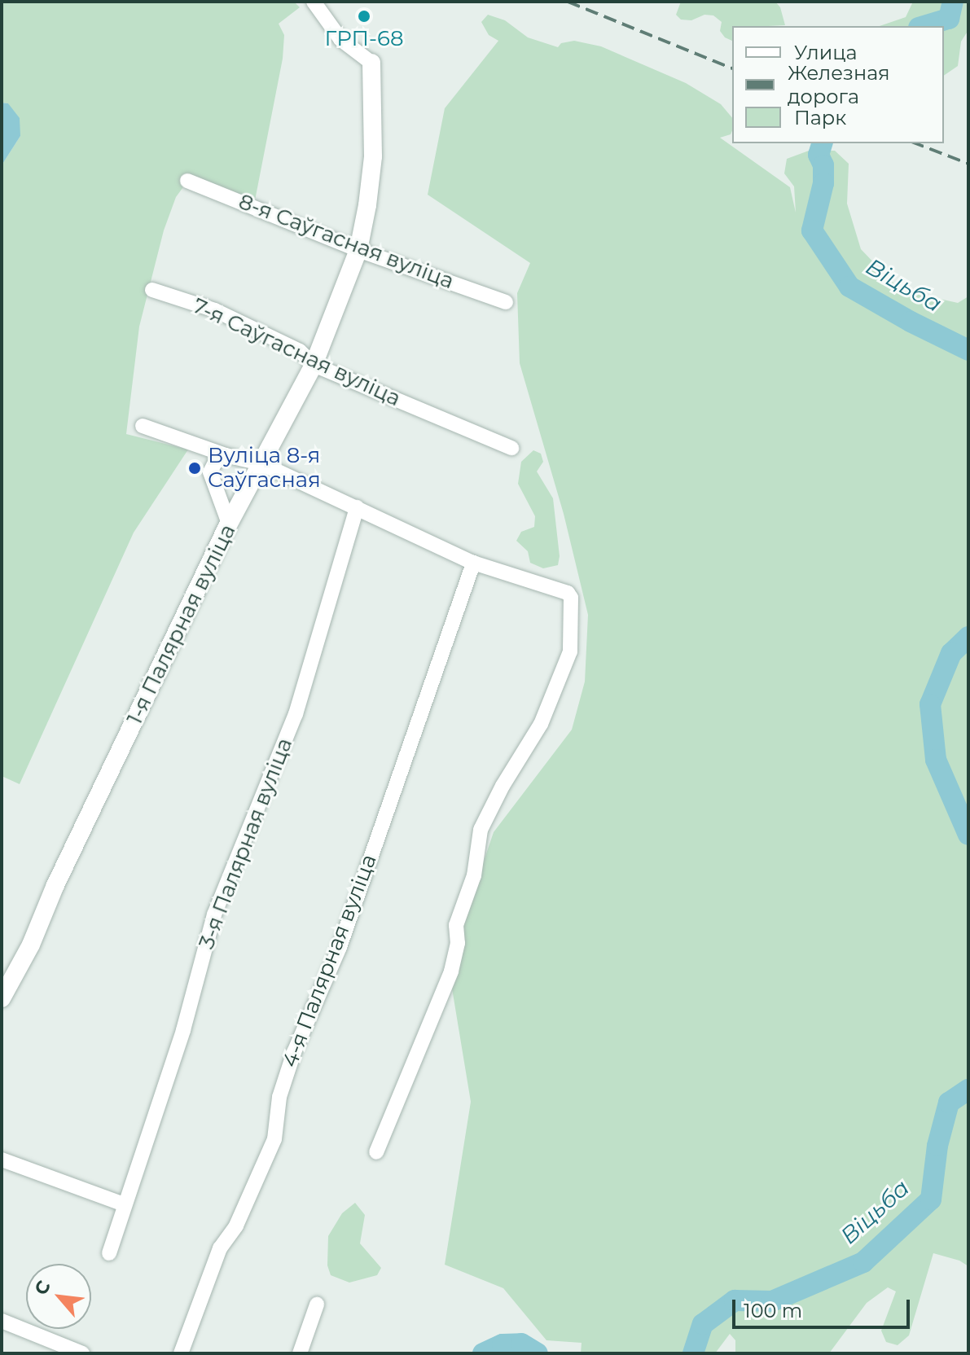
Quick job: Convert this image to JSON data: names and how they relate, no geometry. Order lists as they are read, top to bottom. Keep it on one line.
{"streets":{"street":["8-я Саўгасная вуліца","7-я Саўгасная вуліца","1-я Палярная вуліца","3-я Палярная вуліца","4-я Палярная вуліца"]},"crossings":[["8-я Саўгасная вуліца","1-я Палярная вуліца"],["7-я Саўгасная вуліца","1-я Палярная вуліца"]],"water":["Віцьба"],"places":["ГРП-68","Вуліца 8-я Саўгасная"],"legend":["Улица","Железная дорога","Парк"],"scale_bar":"100 m","north":"top left"}
